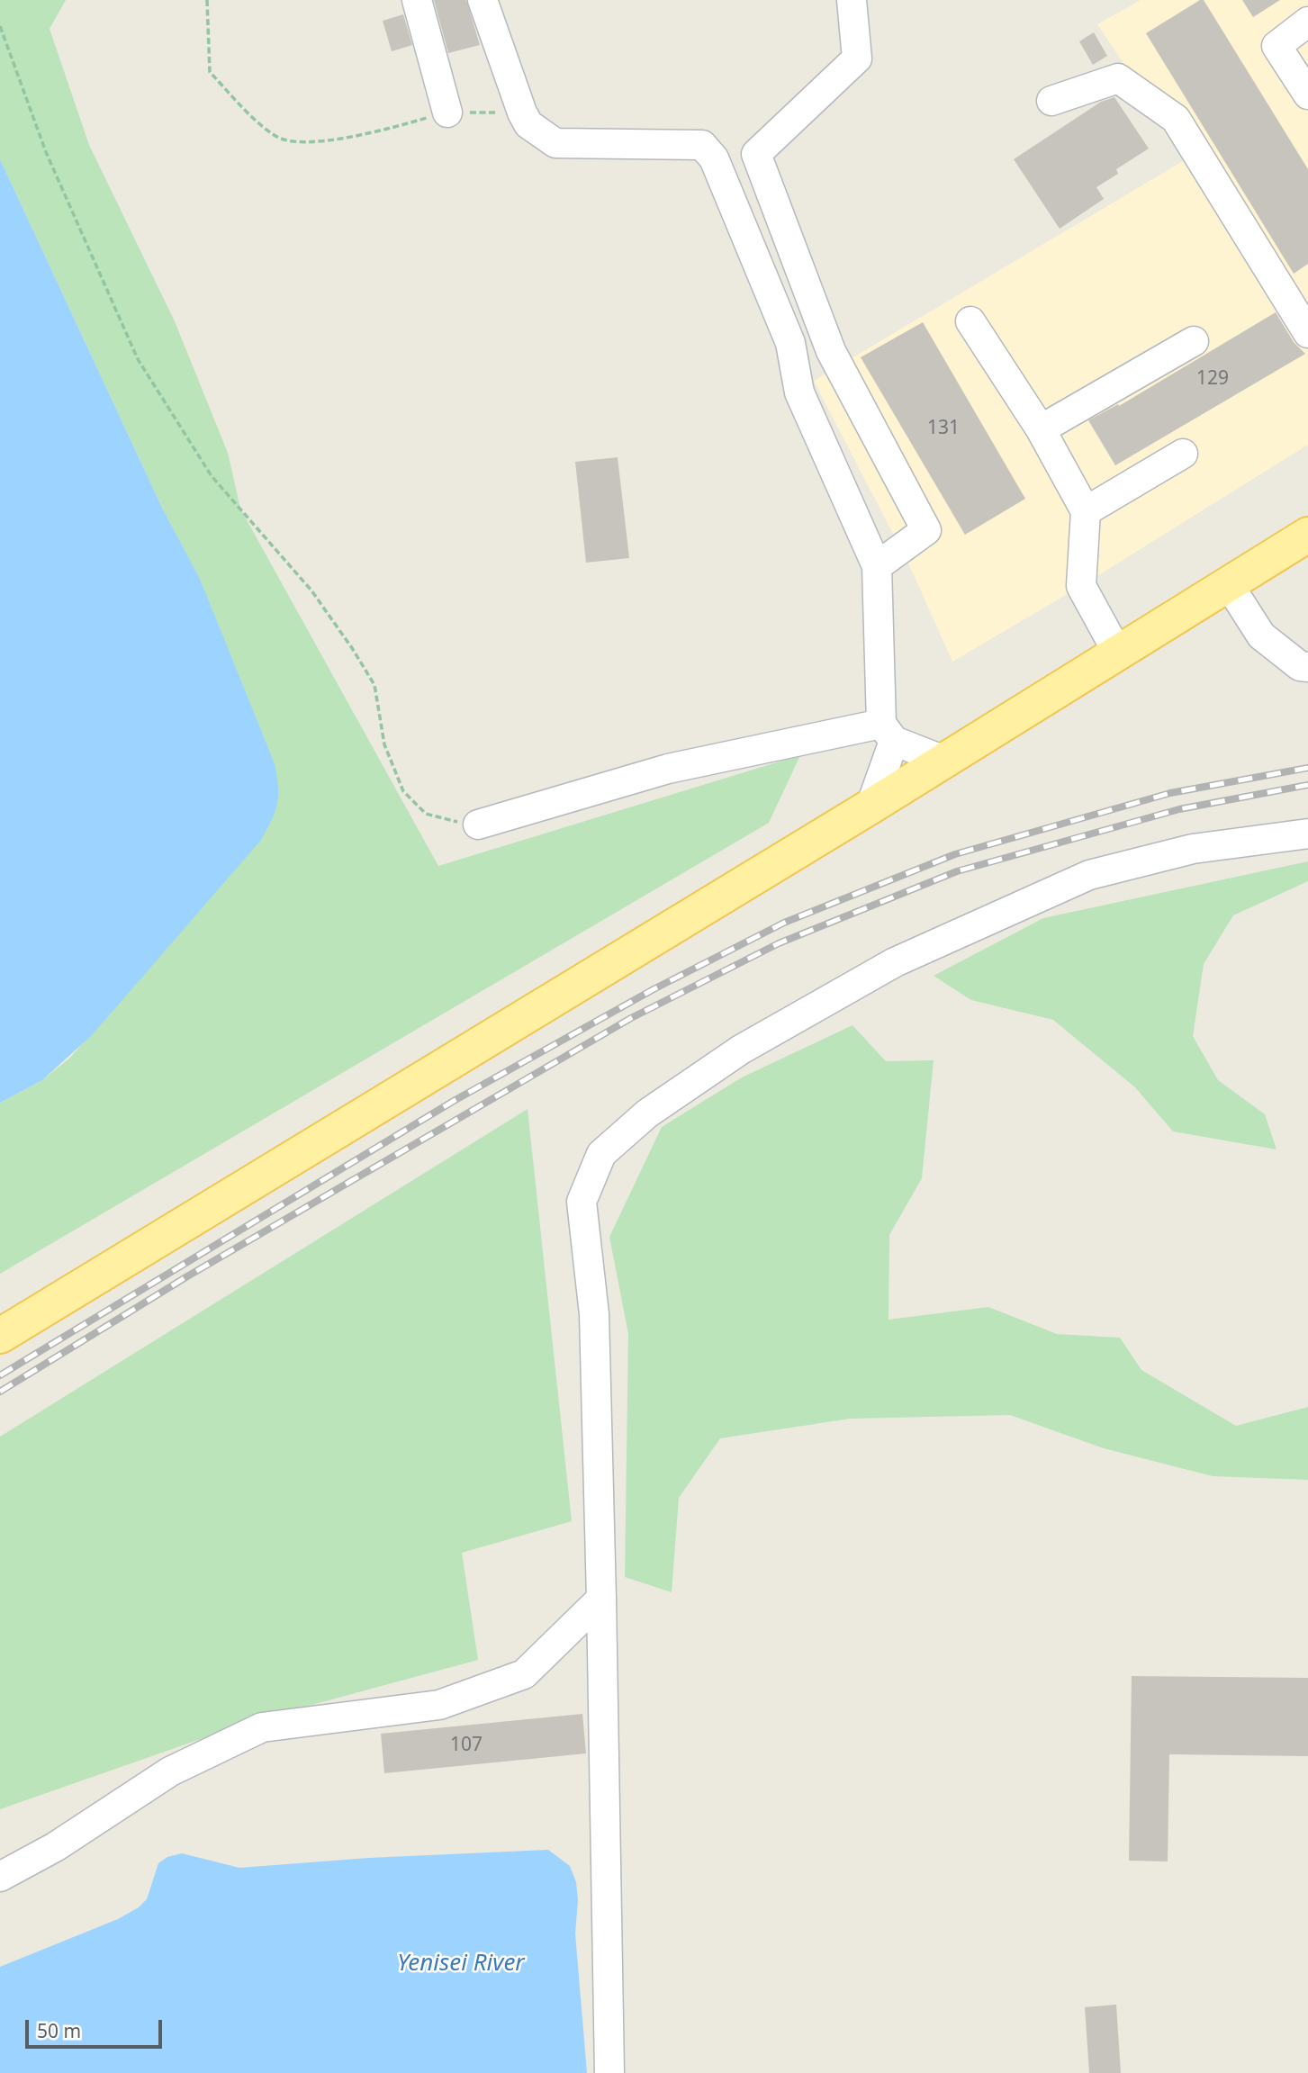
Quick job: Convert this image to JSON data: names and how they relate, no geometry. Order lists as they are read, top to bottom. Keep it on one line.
{"water":["Yenisei River"],"house_numbers":["129","131","107"],"scale_bar":"50 m"}
